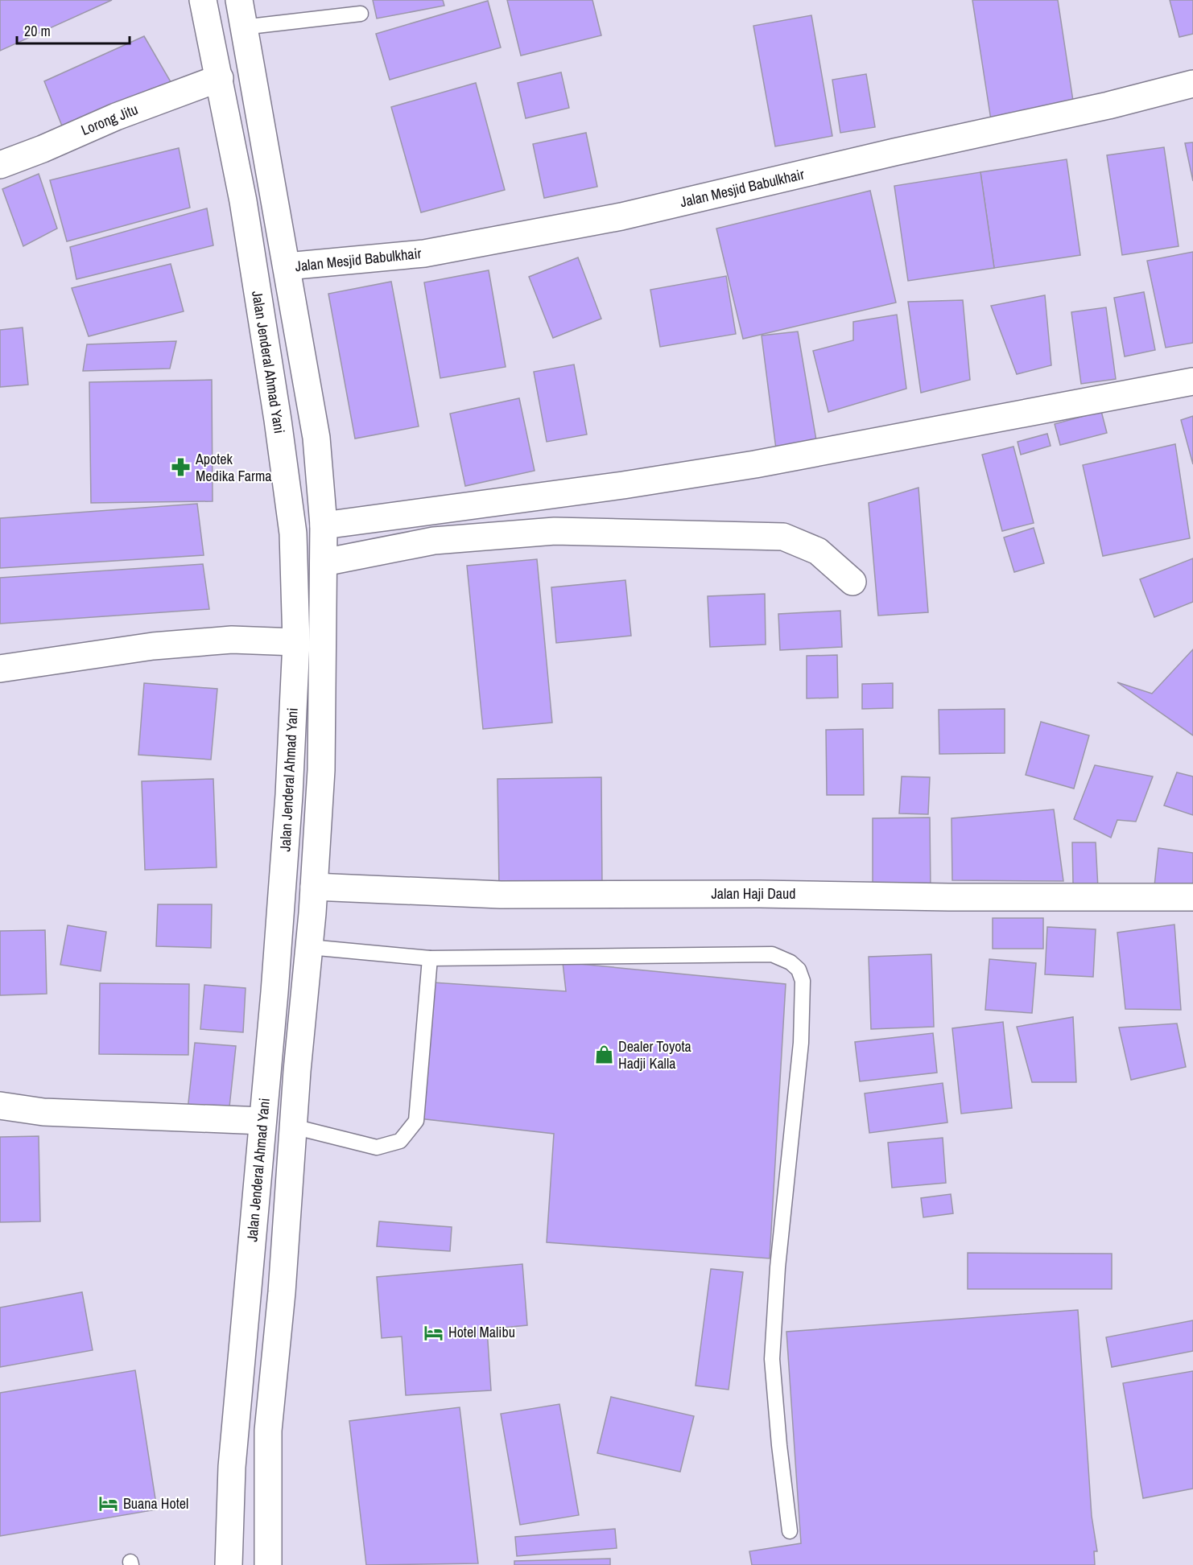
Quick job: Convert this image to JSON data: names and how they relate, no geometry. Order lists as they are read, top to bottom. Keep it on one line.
{"streets":{"main road":["Lorong Jitu","Jalan Mesjid Babulkhair","Jalan Jenderal Ahmad Yani","Jalan Haji Daud"]},"crossings":[["Lorong Jitu","Jalan Jenderal Ahmad Yani"],["Jalan Mesjid Babulkhair","Jalan Jenderal Ahmad Yani"],["Jalan Jenderal Ahmad Yani","Jalan Haji Daud"]],"places":{"pharmacy":["Apotek Medika Farma"],"shop":["Dealer Toyota Hadji Kalla"],"hotel":["Hotel Malibu","Buana Hotel"]},"scale_bar":"20 m"}
